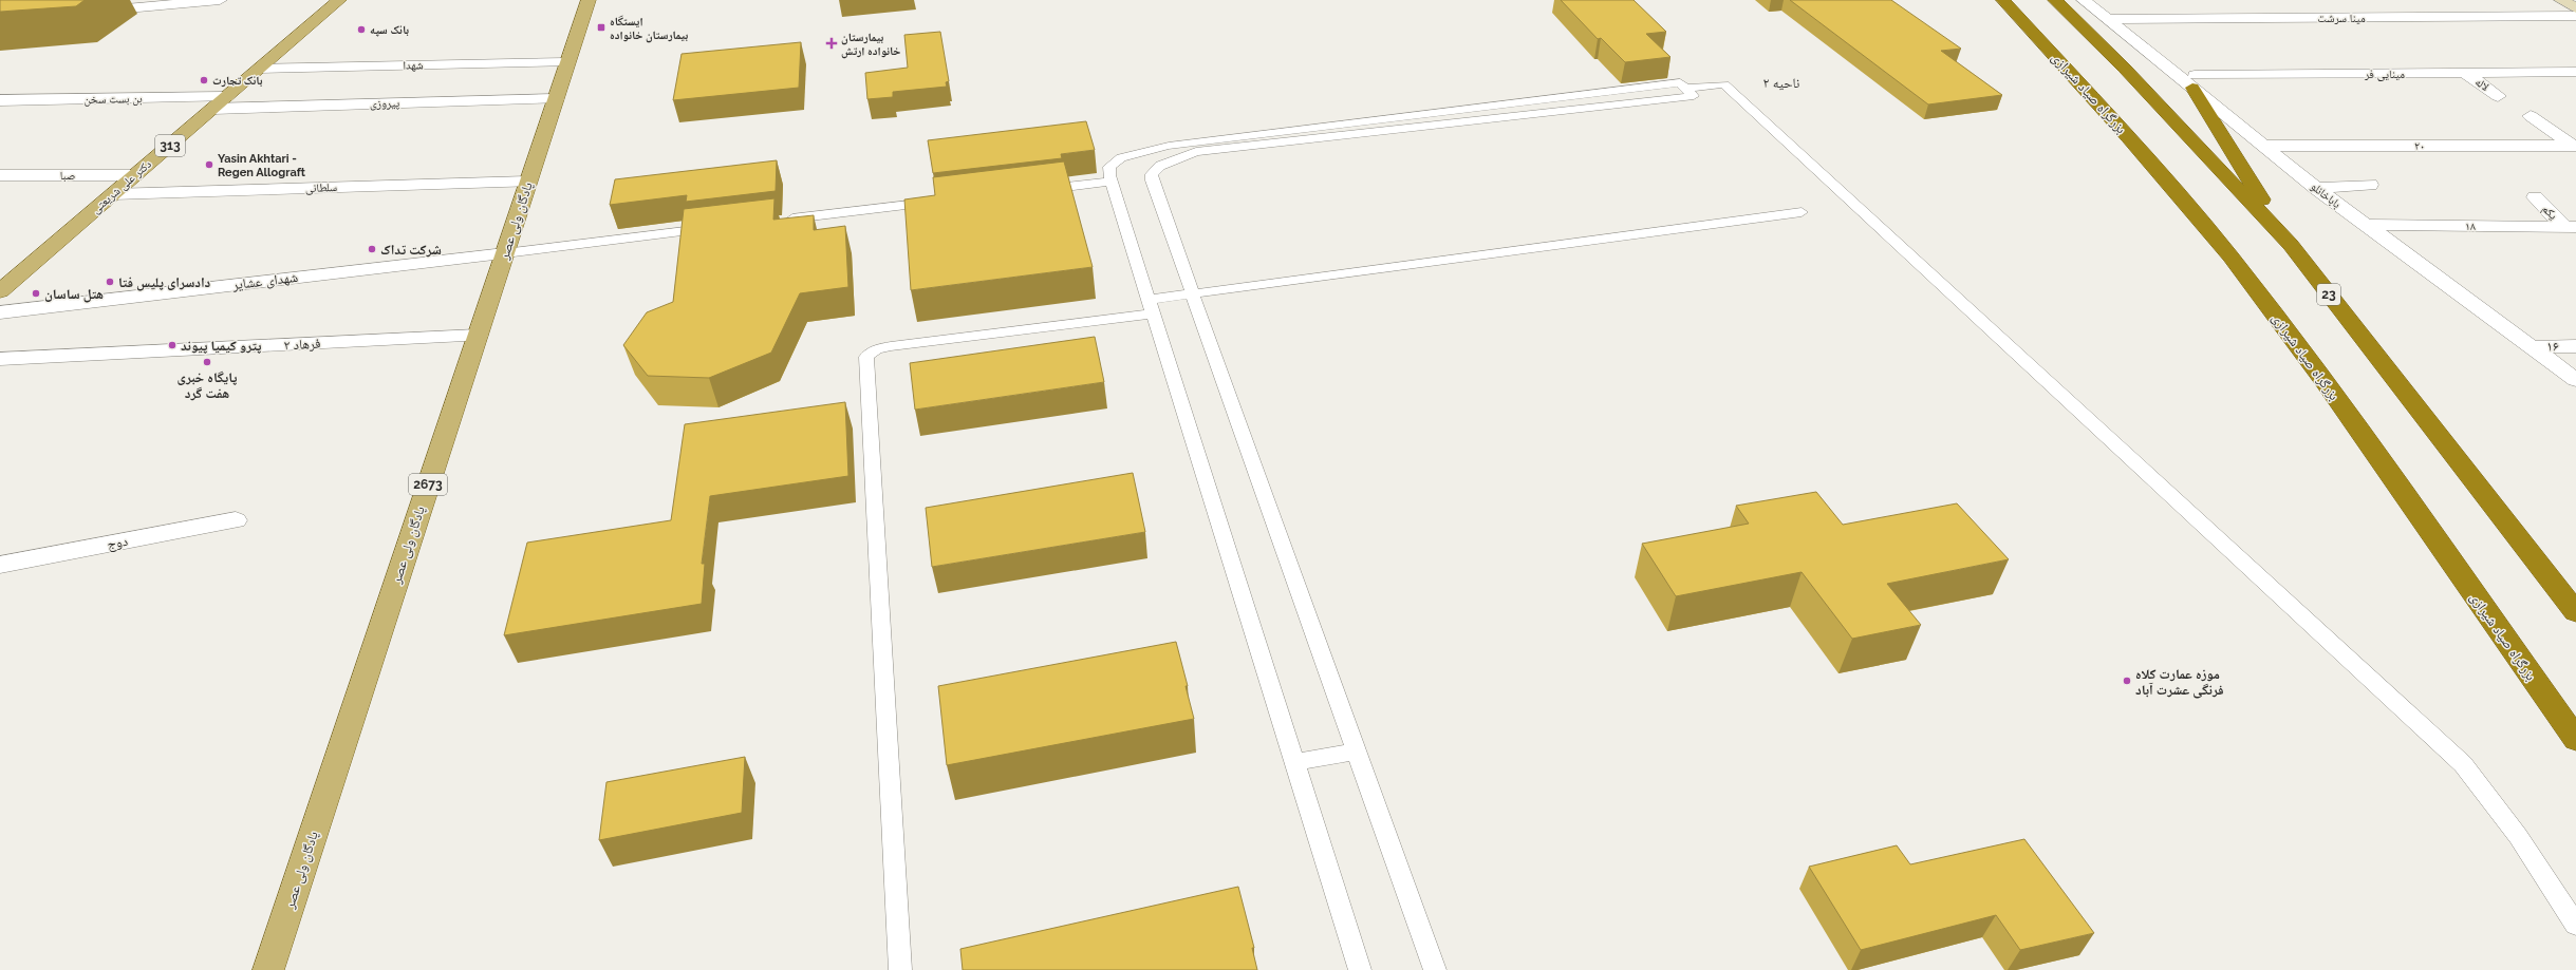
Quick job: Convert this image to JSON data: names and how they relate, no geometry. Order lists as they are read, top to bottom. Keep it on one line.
{"streets":{"highway":["بزرگراه صیاد شیرازی","23"],"main road":["313","دکتر علی شریعتی","پادگان ولی عصر","2673"],"street":["مینا سرشت","شهدا","مینایی فر","لاله","بن بست سخن","پیروزی","۲۰","صبا","سلطانی","باباخانلو","یکم","۱۸","شهدای عشایر","فرهاد ۲","۱۶","دوج"]},"crossings":[["مینا سرشت","باباخانلو"],["شهدا","دکتر علی شریعتی"],["شهدا","پادگان ولی عصر"],["مینایی فر","لاله"],["مینایی فر","باباخانلو"],["بن بست سخن","پیروزی"],["بن بست سخن","دکتر علی شریعتی"],["پیروزی","دکتر علی شریعتی"],["پیروزی","پادگان ولی عصر"],["۲۰","باباخانلو"],["صبا","دکتر علی شریعتی"],["دکتر علی شریعتی","سلطانی"],["سلطانی","پادگان ولی عصر"],["باباخانلو","۱۸"],["باباخانلو","۱۶"],["یکم","۱۸"],["پادگان ولی عصر","شهدای عشایر"],["پادگان ولی عصر","فرهاد ۲"]],"districts":["ناحیه ۲"],"places":{"transit":["ایستگاه بیمارستان خانواده"],"other":["بانک سپه","بانک تجارت","Yasin Akhtari - Regen Allograft","شرکت تداک","دادسرای پلیس فتا","هتل ساسان","پترو کیمیا پیوند","پایگاه خبری هفت گرد","موزه عمارت کلاه فرنگی عشرت آباد"],"health":["بیمارستان خانواده ارتش"]}}
